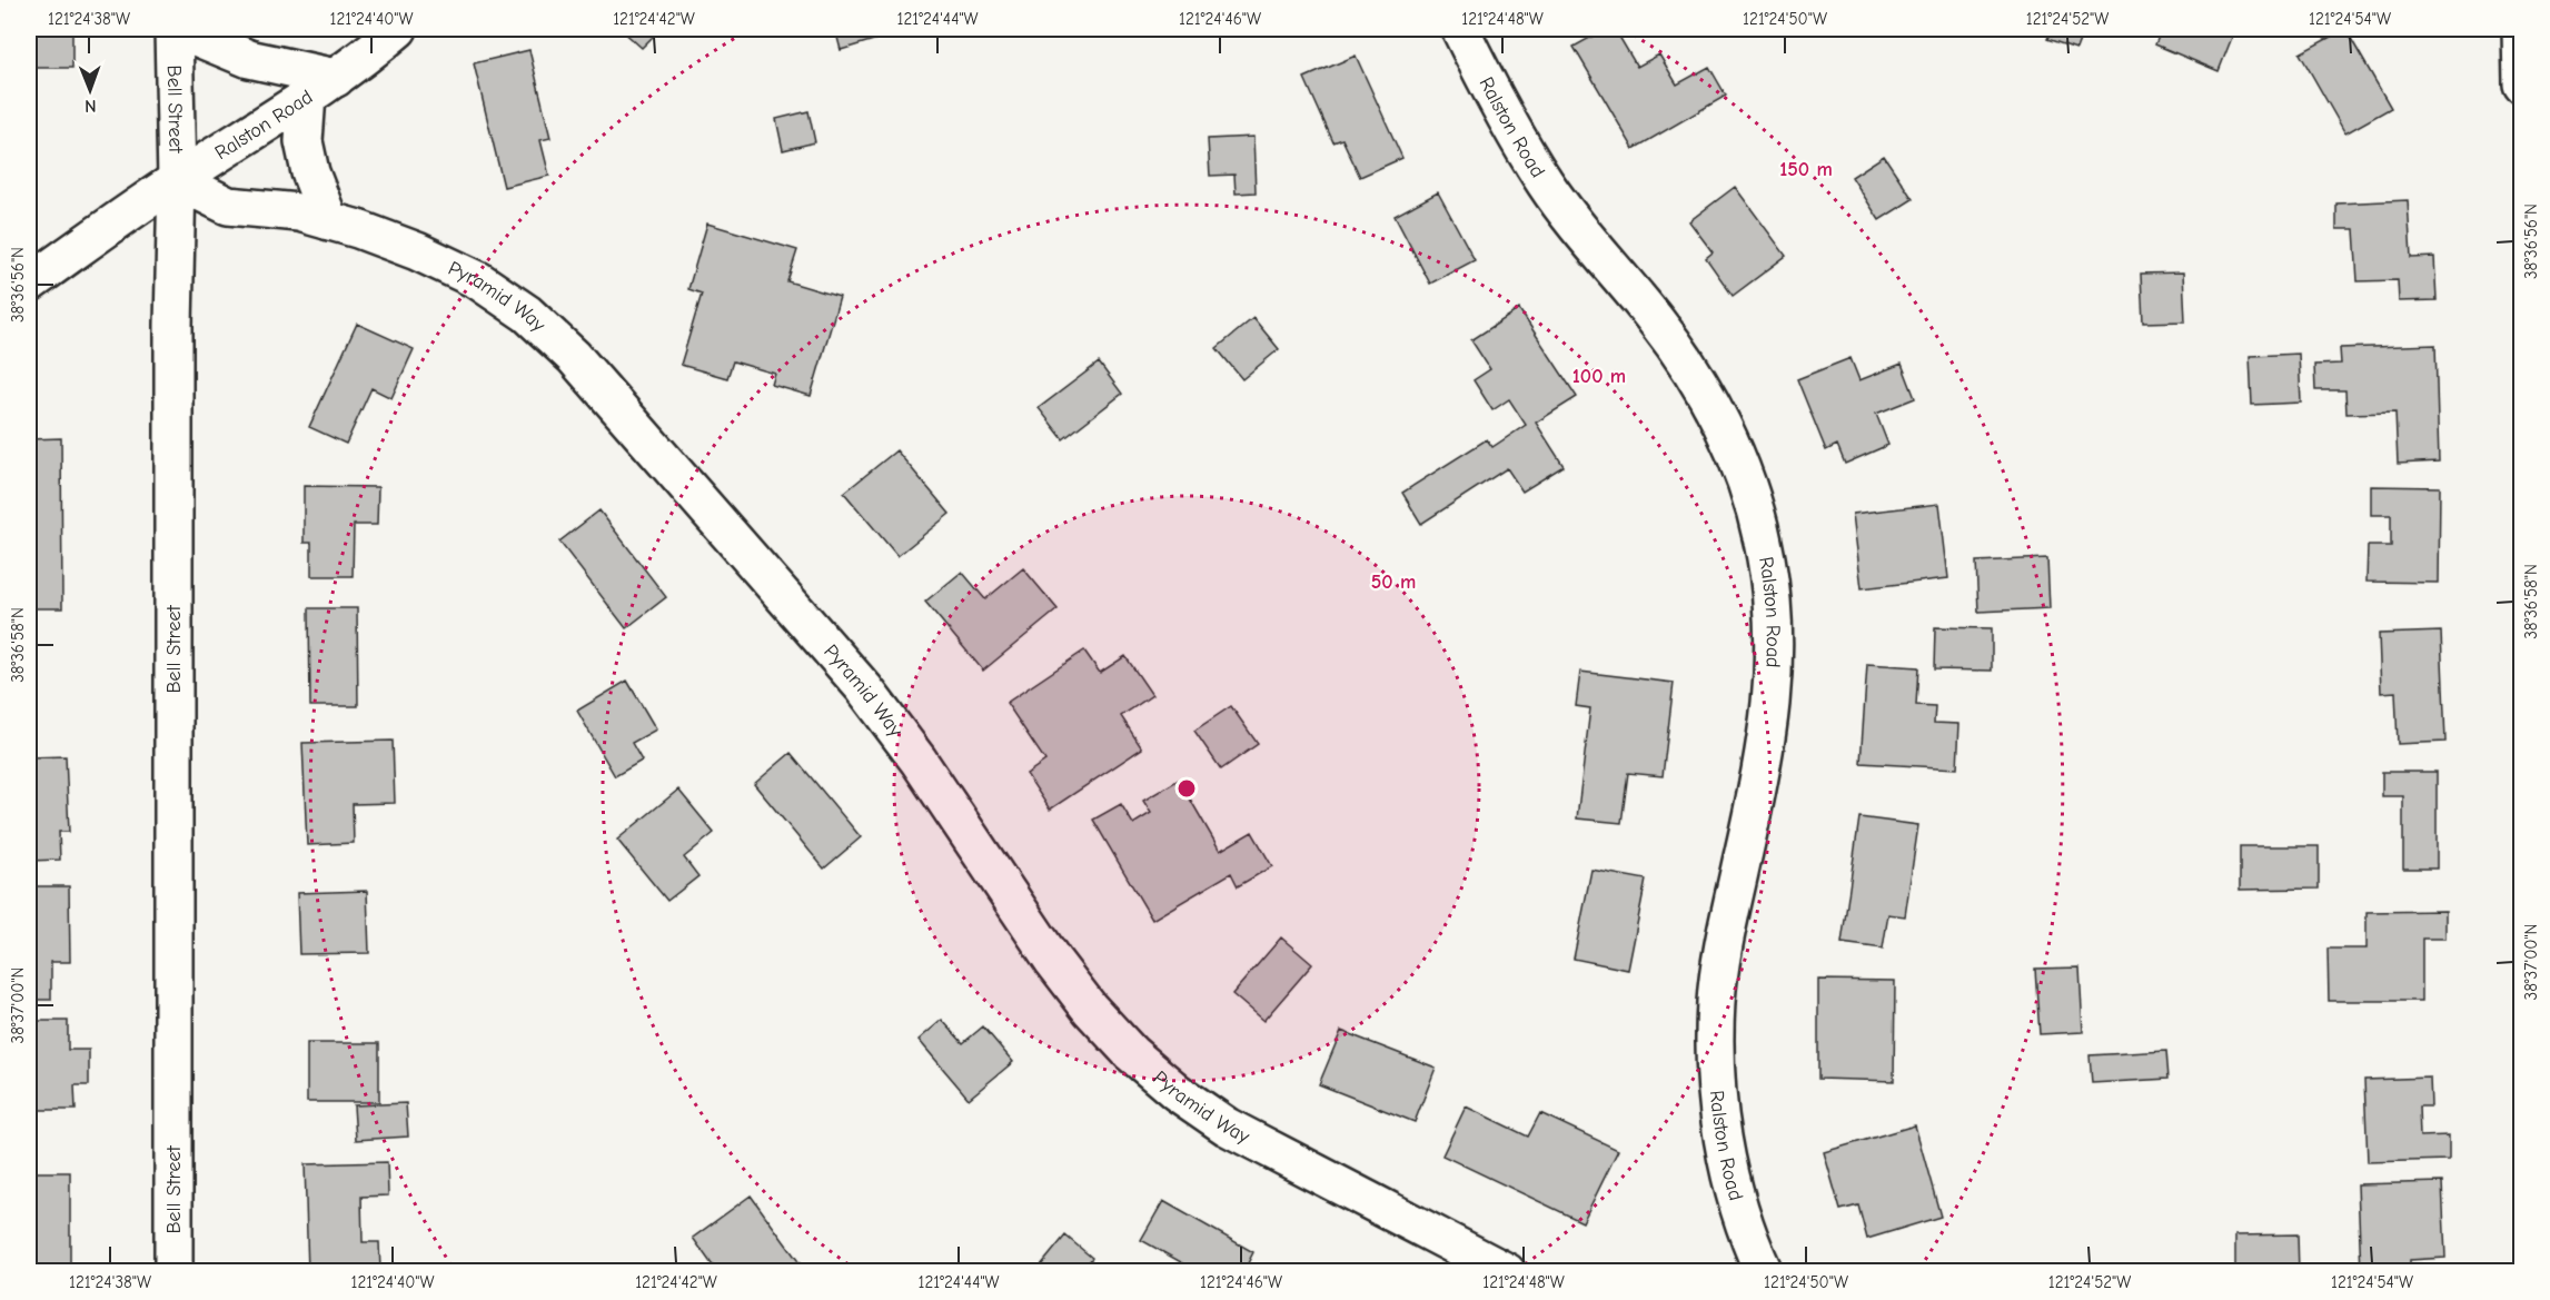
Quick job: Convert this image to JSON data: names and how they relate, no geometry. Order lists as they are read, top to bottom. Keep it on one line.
{"streets":{"street":["Bell Street","Ralston Road","Pyramid Way"]},"crossings":[["Bell Street","Ralston Road"],["Bell Street","Pyramid Way"],["Ralston Road","Pyramid Way"]],"north":"bottom","coordinates":["121°24'38\"W","121°24'40\"W","121°24'42\"W","121°24'44\"W","121°24'46\"W","121°24'48\"W","121°24'50\"W","121°24'52\"W","121°24'54\"W","38°36'56\"N","38°36'58\"N","38°37'00\"N"],"rings":["150 m","100 m","50 m"]}
